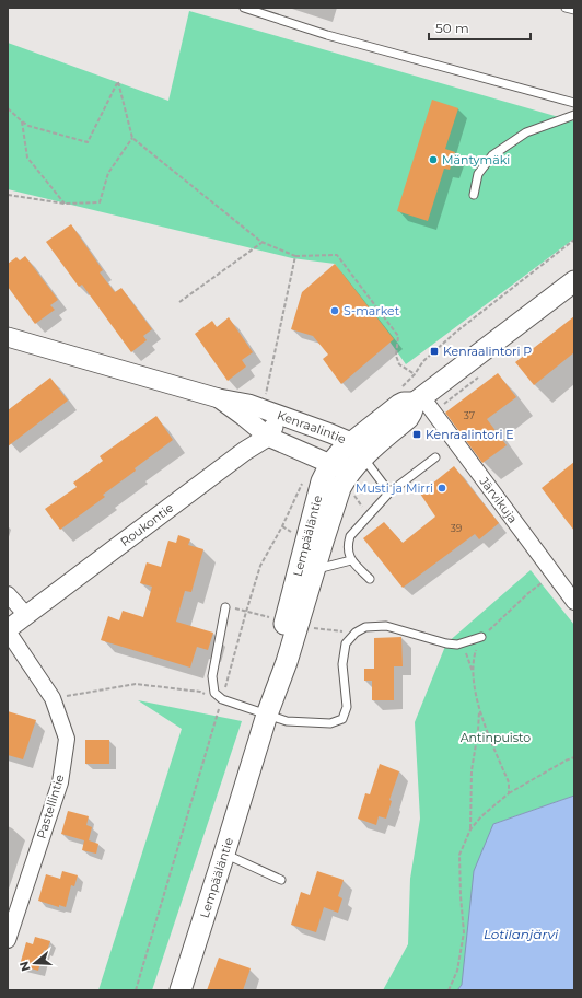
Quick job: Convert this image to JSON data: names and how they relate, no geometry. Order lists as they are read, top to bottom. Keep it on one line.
{"streets":{"main road":["Lempääläntie"],"street":["Kenraalintie","Järvikuja","Roukontie","Pastellintie"]},"crossings":[["Kenraalintie","Roukontie"],["Kenraalintie","Lempääläntie"],["Järvikuja","Lempääläntie"],["Roukontie","Pastellintie"]],"water":["Lotilanjärvi"],"parks":["Antinpuisto"],"places":{"other":["Mäntymäki","S-market","Musti ja Mirri"],"transit":["Kenraalintori P","Kenraalintori E"]},"house_numbers":["37","39"],"scale_bar":"50 m","north":"left"}
